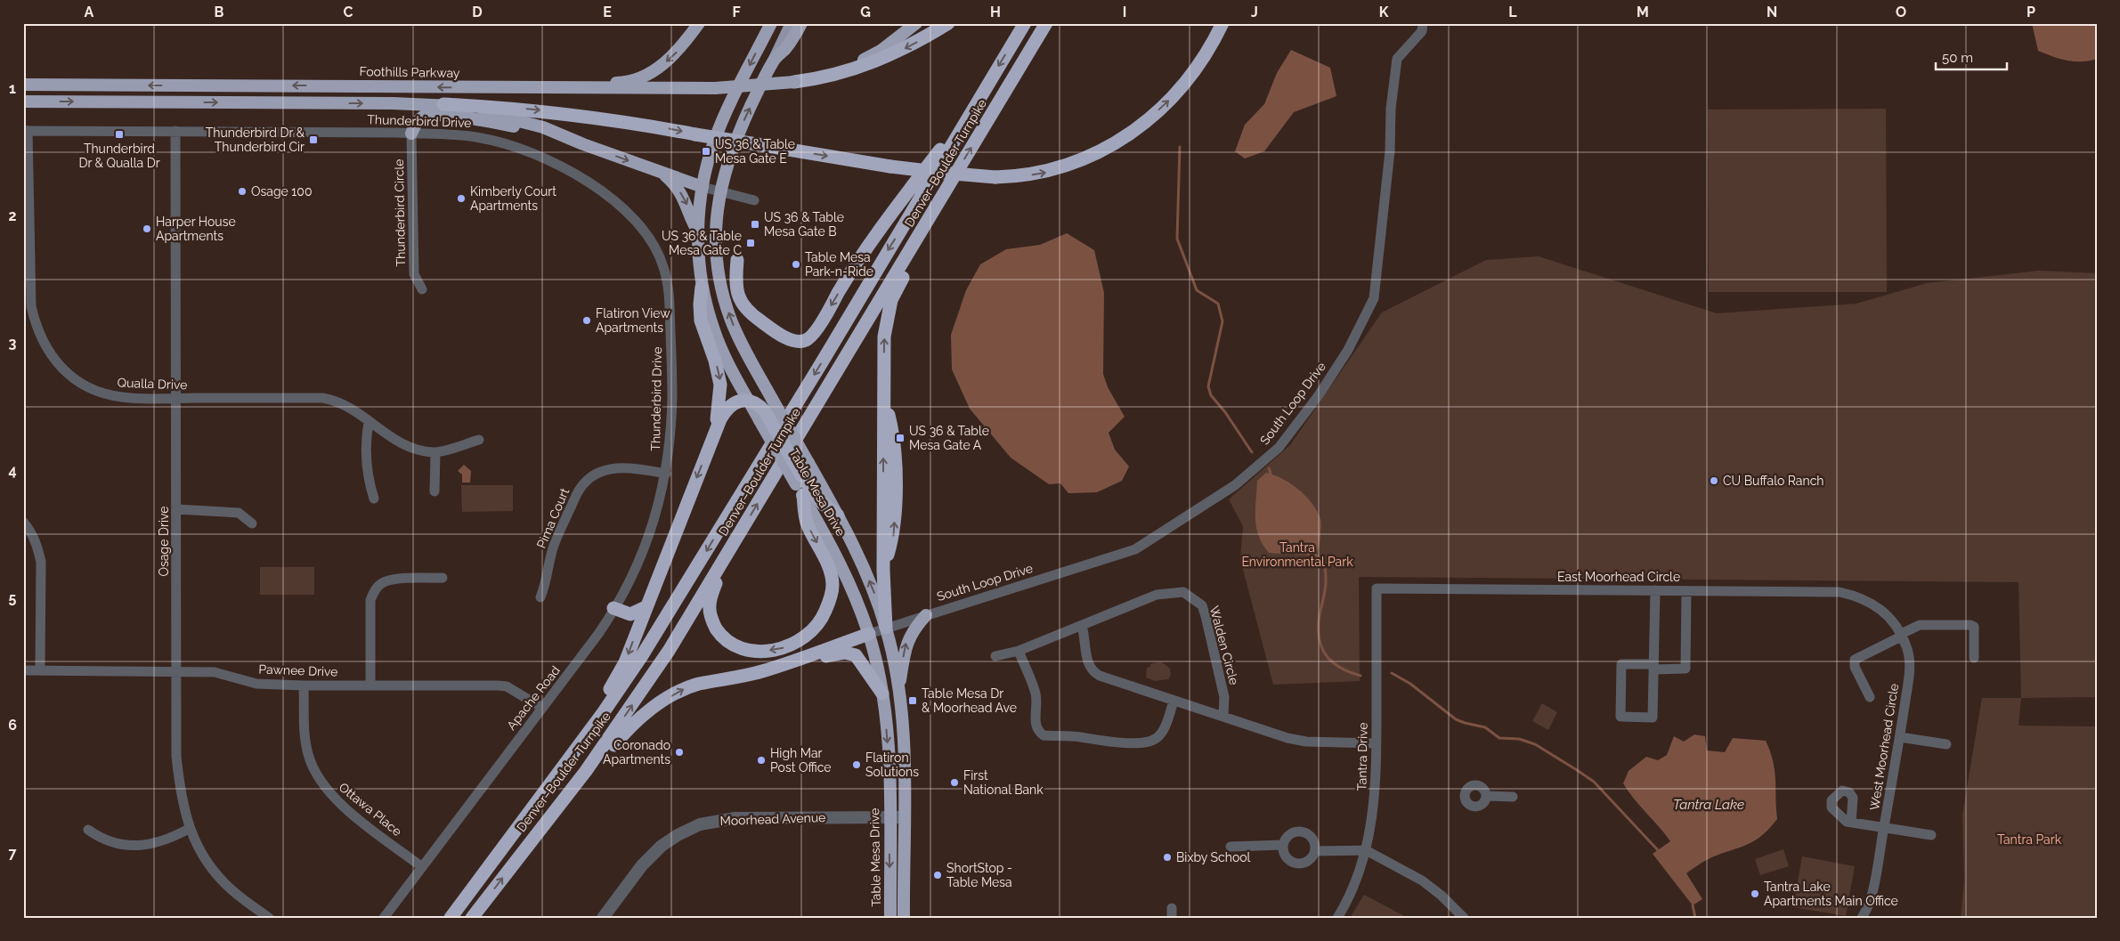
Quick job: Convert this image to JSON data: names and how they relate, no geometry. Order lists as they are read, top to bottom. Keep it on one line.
{"streets":{"highway":["Foothills Parkway","Denver–Boulder Turnpike","Table Mesa Drive"],"street":["Thunderbird Drive","Thunderbird Circle","Qualla Drive","South Loop Drive","Pima Court","Osage Drive","East Moorhead Circle","Walden Circle","Pawnee Drive","Apache Road","West Moorhead Circle","Tantra Drive","Ottawa Place","Moorhead Avenue"]},"crossings":[["Thunderbird Drive","Thunderbird Circle"],["Thunderbird Drive","Qualla Drive"],["Thunderbird Drive","Pima Court"],["Thunderbird Drive","Osage Drive"],["Thunderbird Drive","Apache Road"],["Qualla Drive","Osage Drive"],["South Loop Drive","Table Mesa Drive"],["Table Mesa Drive","Moorhead Avenue"],["Pima Court","Apache Road"],["Osage Drive","Pawnee Drive"],["East Moorhead Circle","West Moorhead Circle"],["East Moorhead Circle","Tantra Drive"],["Pawnee Drive","Apache Road"],["Pawnee Drive","Ottawa Place"],["Apache Road","Ottawa Place"]],"water":["Tantra Lake"],"parks":["Tantra Environmental Park","Tantra Park"],"places":{"transit":["Thunderbird Dr & Qualla Dr","Thunderbird Dr & Thunderbird Cir","US 36 & Table Mesa Gate E","US 36 & Table Mesa Gate B","US 36 & Table Mesa Gate C","US 36 & Table Mesa Gate A","Table Mesa Dr & Moorhead Ave"],"other":["Osage 100","Kimberly Court Apartments","Harper House Apartments","Table Mesa Park-n-Ride","Flatiron View Apartments","CU Buffalo Ranch","Coronado Apartments","High Mar Post Office","Flatiron Solutions","First National Bank","Bixby School","ShortStop - Table Mesa","Tantra Lake Apartments Main Office"]},"scale_bar":"50 m","grid":{"columns":["A","B","C","D","E","F","G","H","I","J","K","L","M","N","O","P"],"rows":["1","2","3","4","5","6","7"]}}
